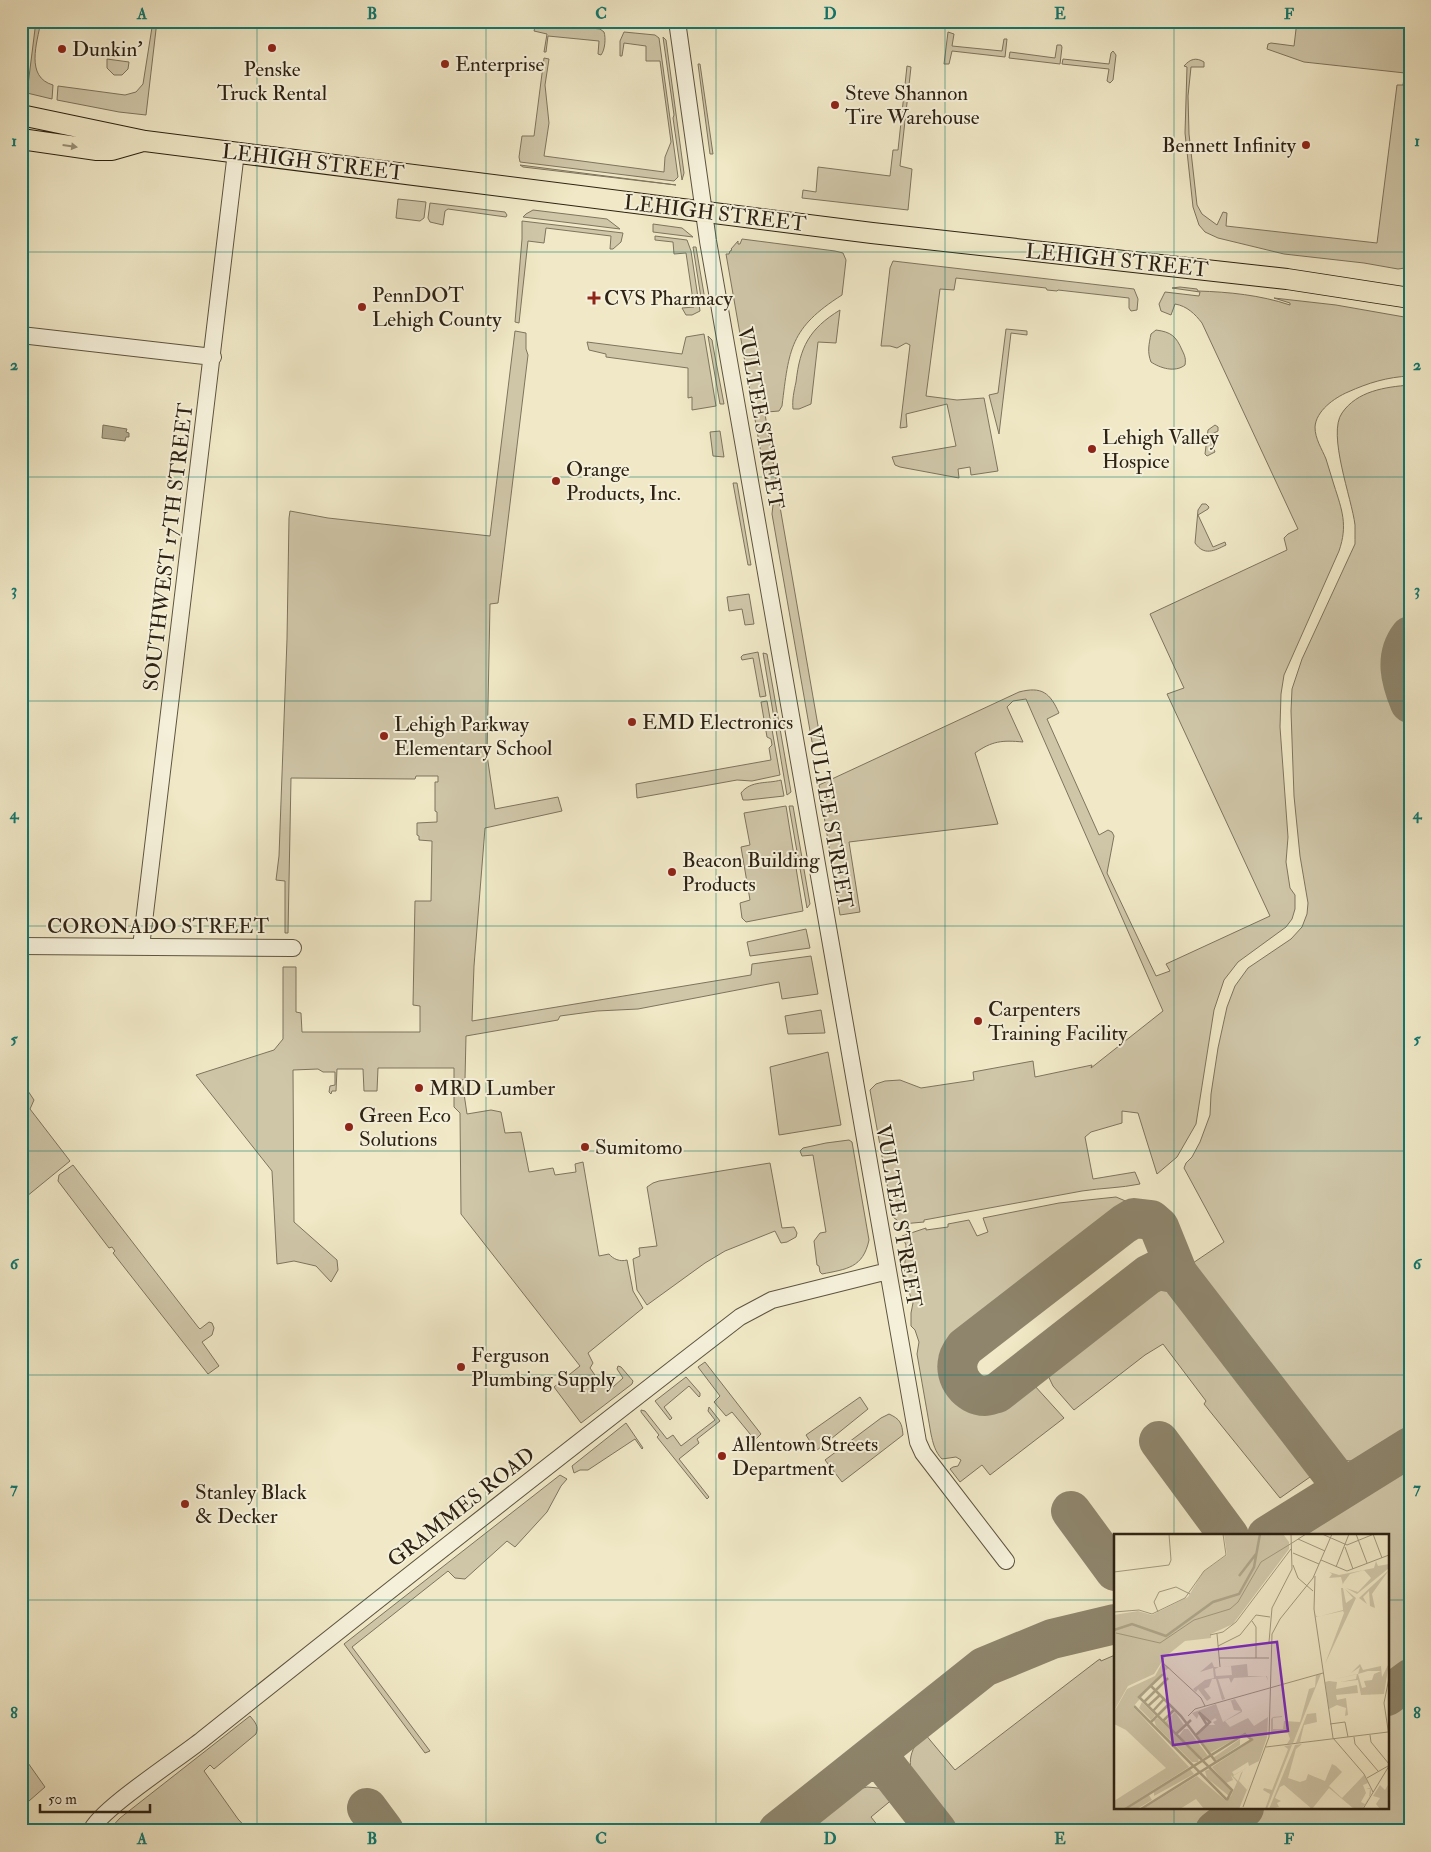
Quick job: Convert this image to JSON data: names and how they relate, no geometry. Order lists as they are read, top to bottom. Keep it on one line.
{"streets":{"main road":["LEHIGH STREET"],"street":["VULTEE STREET","SOUTHWEST 17TH STREET","CORONADO STREET","GRAMMES ROAD"]},"crossings":[["LEHIGH STREET","VULTEE STREET"],["LEHIGH STREET","SOUTHWEST 17TH STREET"],["VULTEE STREET","GRAMMES ROAD"],["SOUTHWEST 17TH STREET","CORONADO STREET"]],"places":{"other":["Penske Truck Rental","Dunkin'","Enterprise","Steve Shannon Tire Warehouse","Bennett Infinity","PennDOT Lehigh County","Lehigh Valley Hospice","Orange Products, Inc.","EMD Electronics","Lehigh Parkway Elementary School","Beacon Building Products","Carpenters Training Facility","MRD Lumber","Green Eco Solutions","Sumitomo","Ferguson Plumbing Supply","Allentown Streets Department","Stanley Black & Decker"],"health":["CVS Pharmacy"]},"scale_bar":"50 m","grid":{"columns":["A","B","C","D","E","F"],"rows":["1","2","3","4","5","6","7","8"]}}
